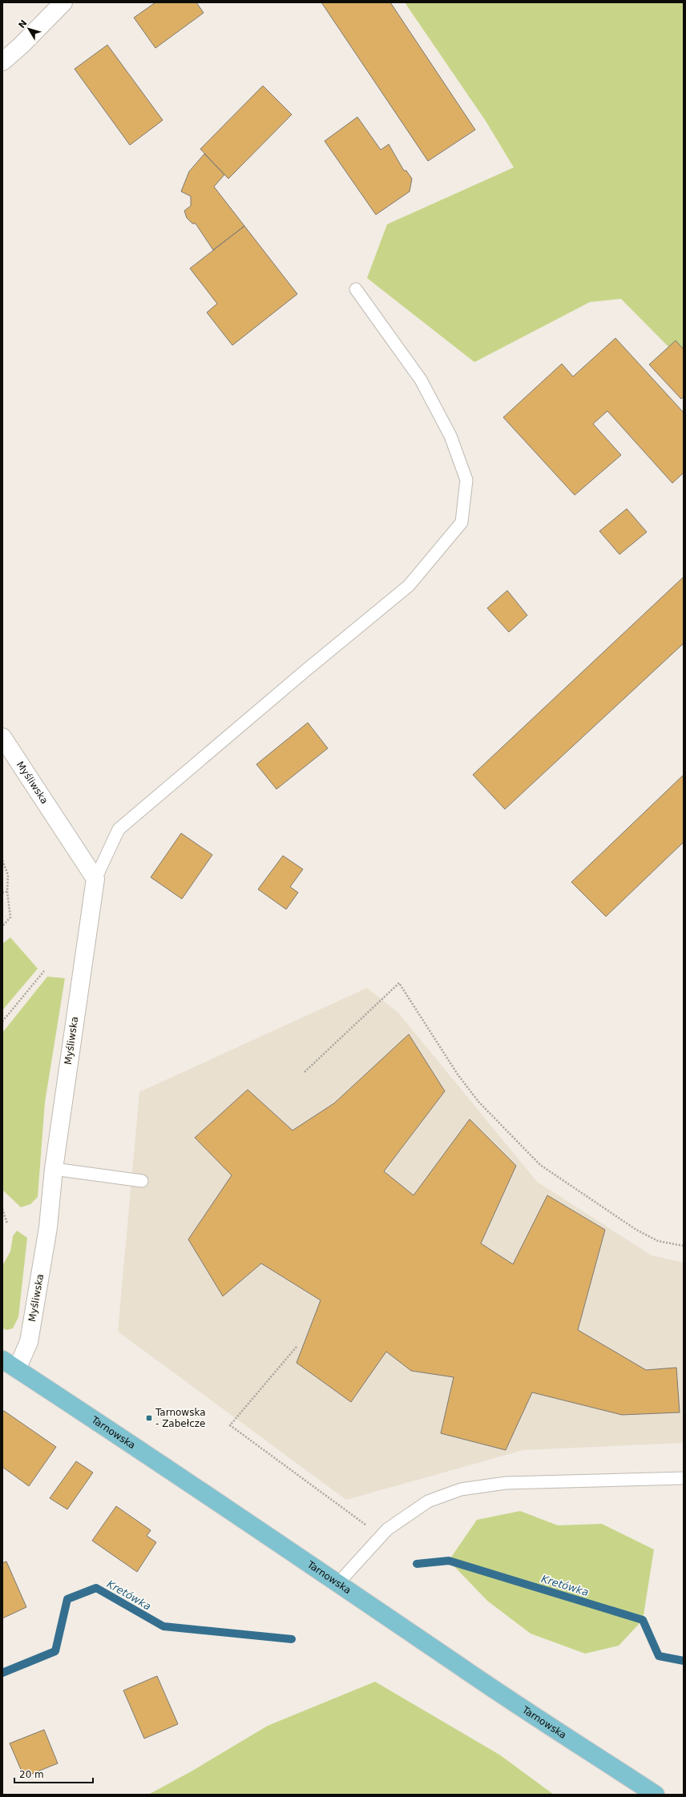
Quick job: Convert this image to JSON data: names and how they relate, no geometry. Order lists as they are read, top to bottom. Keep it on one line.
{"streets":{"main road":["Tarnowska"],"street":["Myśliwska"]},"crossings":[["Myśliwska","Tarnowska"]],"water":["Kretówka"],"places":{"transit":["Tarnowska - Zabełcze"]},"scale_bar":"20 m","north":"top left"}
